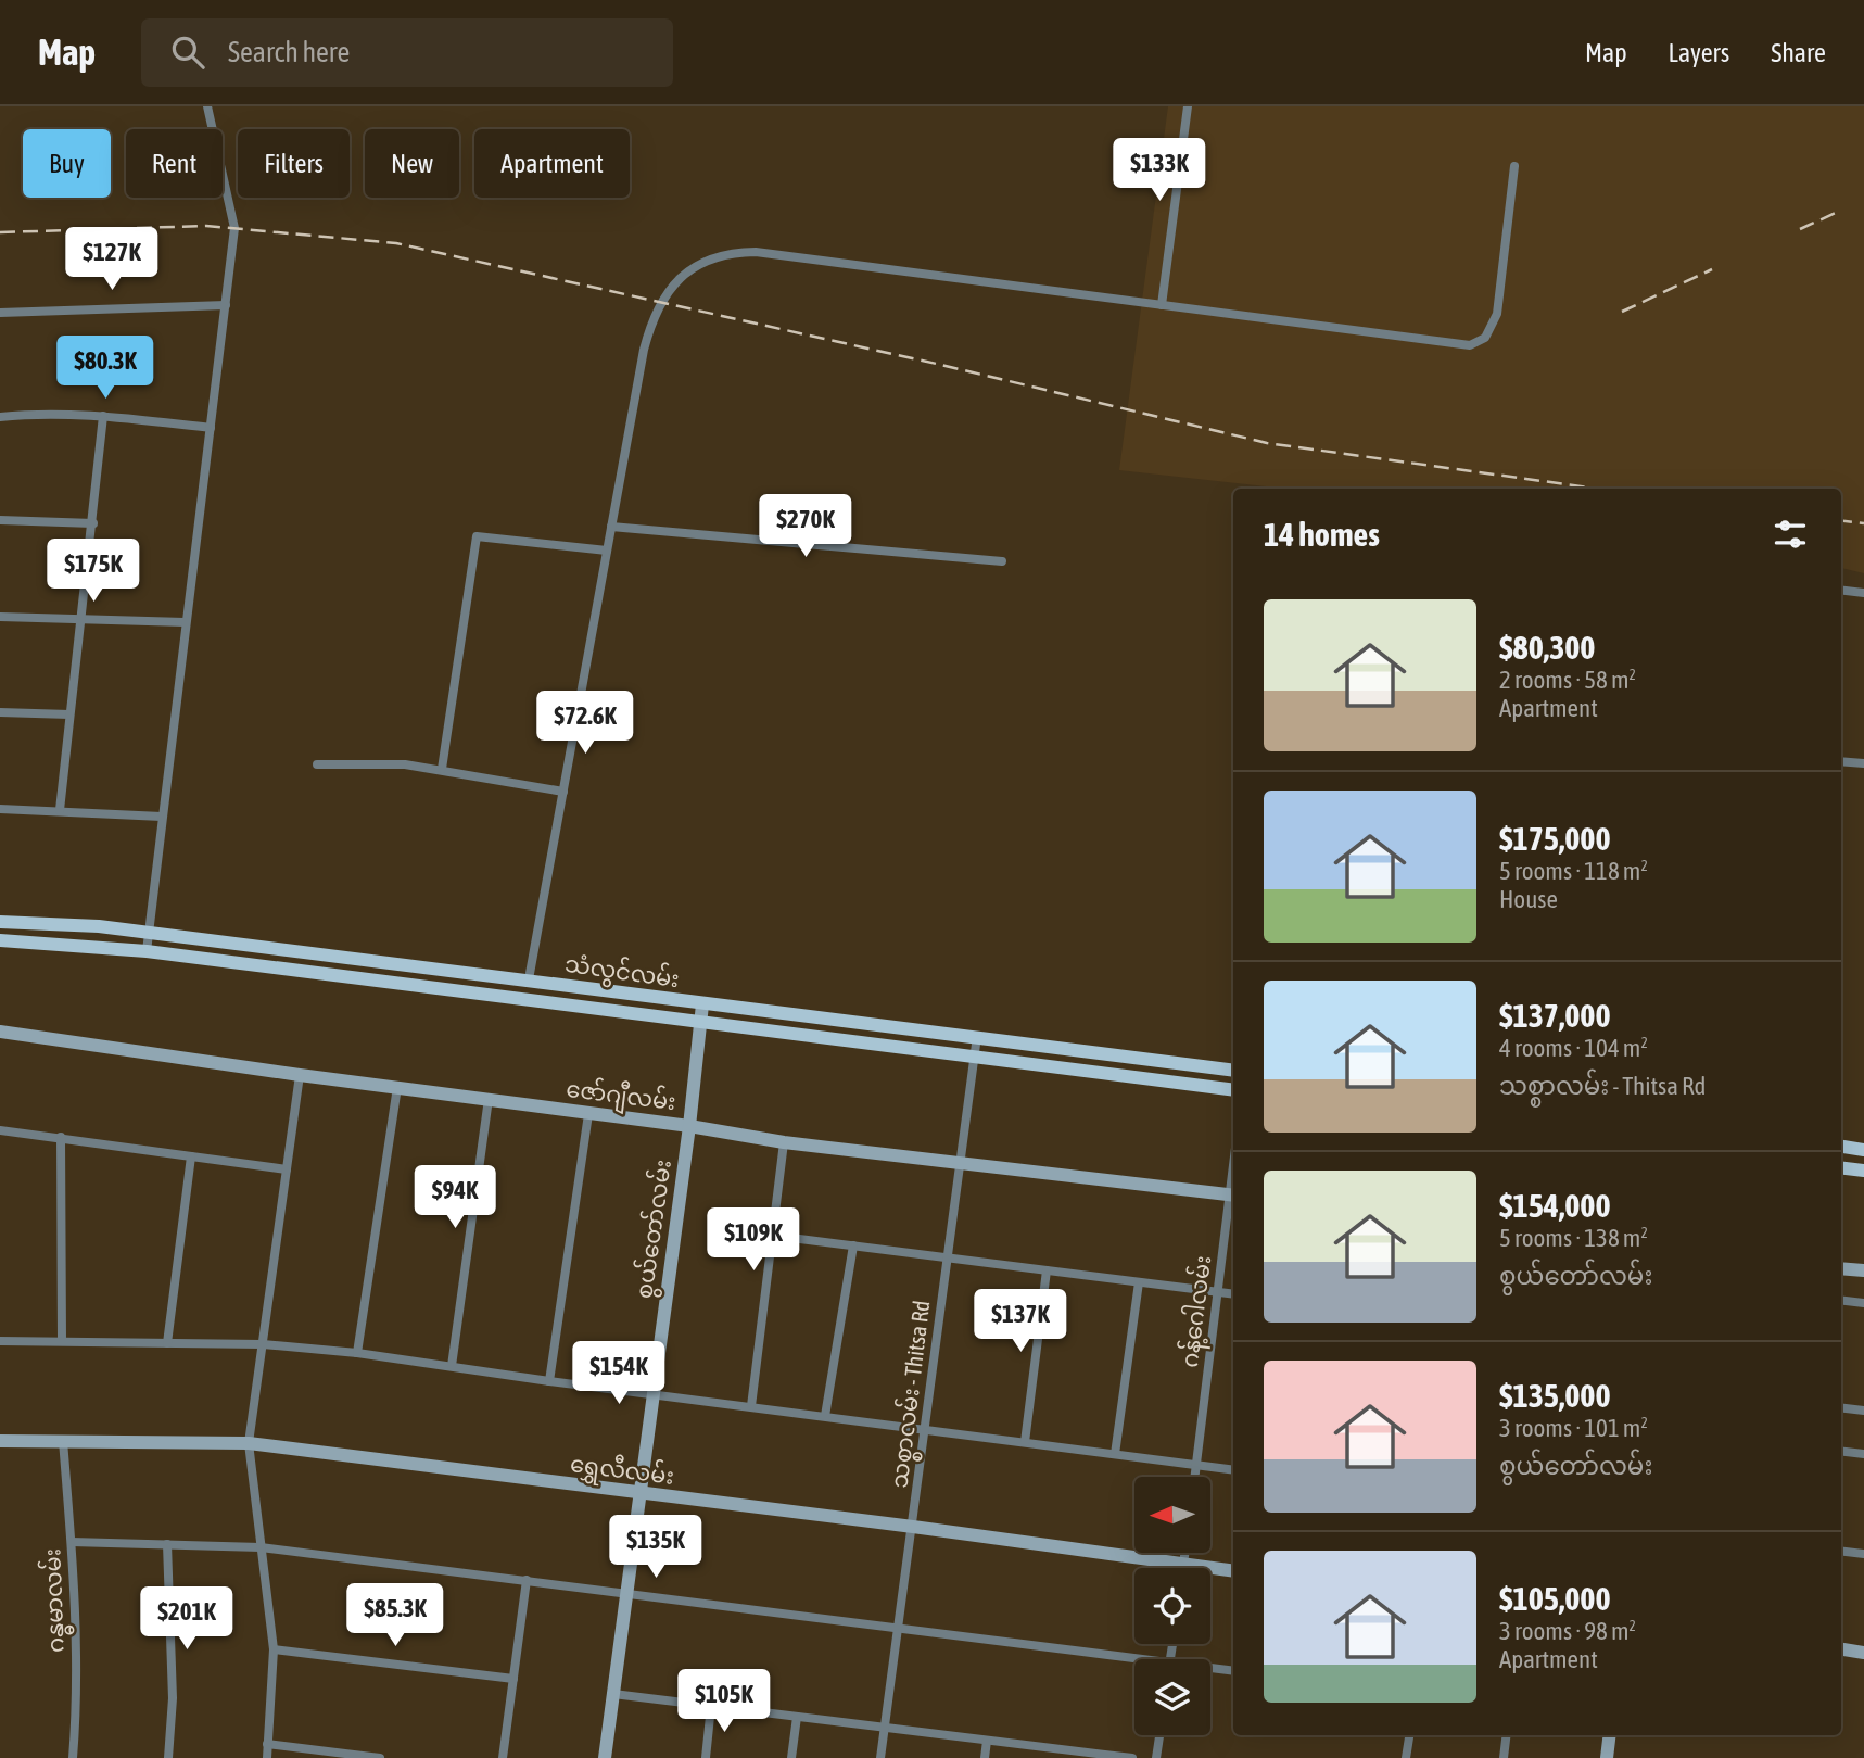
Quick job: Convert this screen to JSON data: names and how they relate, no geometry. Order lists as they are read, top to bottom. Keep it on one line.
{"streets":{"main road":["သံလွင်လမ်း"],"street":["ဇော်ဂျီလမ်း","စွယ်တော်လမ်း","ဂန့်ဂေါလမ်း","သစ္စာလမ်း - Thitsa Rd","ရွှေလီလမ်း","ဂန္ဓမာလမ်း"]},"crossings":[["သံလွင်လမ်း","စွယ်တော်လမ်း"],["သံလွင်လမ်း","သစ္စာလမ်း - Thitsa Rd"],["ဇော်ဂျီလမ်း","စွယ်တော်လမ်း"],["ဇော်ဂျီလမ်း","ဂန့်ဂေါလမ်း"],["ဇော်ဂျီလမ်း","သစ္စာလမ်း - Thitsa Rd"],["စွယ်တော်လမ်း","ရွှေလီလမ်း"],["သစ္စာလမ်း - Thitsa Rd","ရွှေလီလမ်း"],["ရွှေလီလမ်း","ဂန္ဓမာလမ်း"]],"north":"left","page":{"header":"Map","search":"Search here","nav":["Map","Layers","Share"],"chip":["Buy","Rent","Filters","New","Apartment"],"price":["$133K","$127K","$80.3K","$270K","$175K","$72.6K","$94K","$109K","$137K","$154K","$135K","$85.3K","$201K","$105K"],"heading":"14 homes","list":[{"name":"$80,300","note":"2 rooms · 58 m² · Apartment"},{"name":"$175,000","note":"5 rooms · 118 m² · House"},{"name":"$137,000","note":"4 rooms · 104 m² · သစ္စာလမ်း - Thitsa Rd"},{"name":"$154,000","note":"5 rooms · 138 m² · စွယ်တော်လမ်း"},{"name":"$135,000","note":"3 rooms · 101 m² · စွယ်တော်လမ်း"},{"name":"$105,000","note":"3 rooms · 98 m² · Apartment"}]}}
